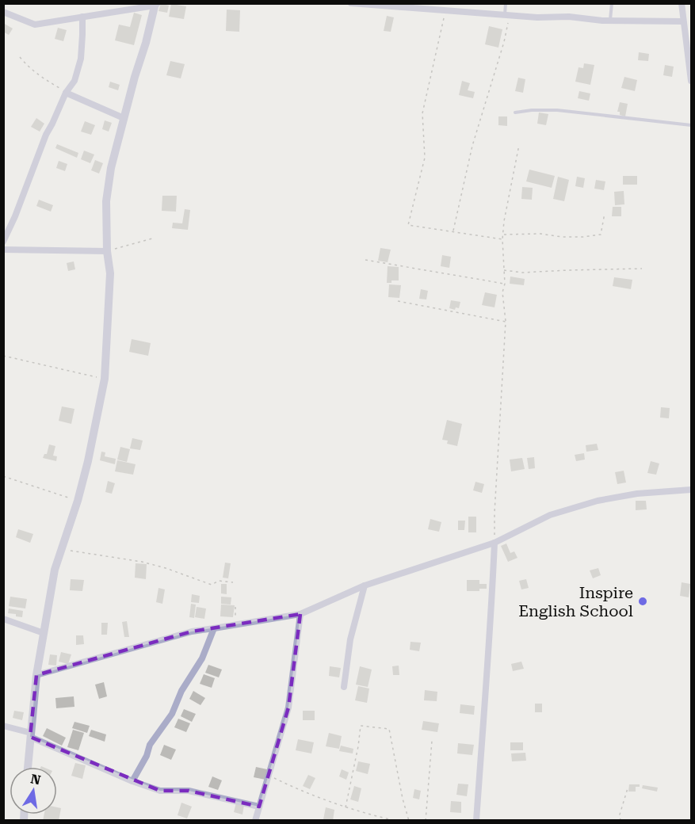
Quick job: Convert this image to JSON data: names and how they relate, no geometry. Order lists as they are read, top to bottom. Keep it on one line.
{"places":["Inspire English School"],"north":"top"}
